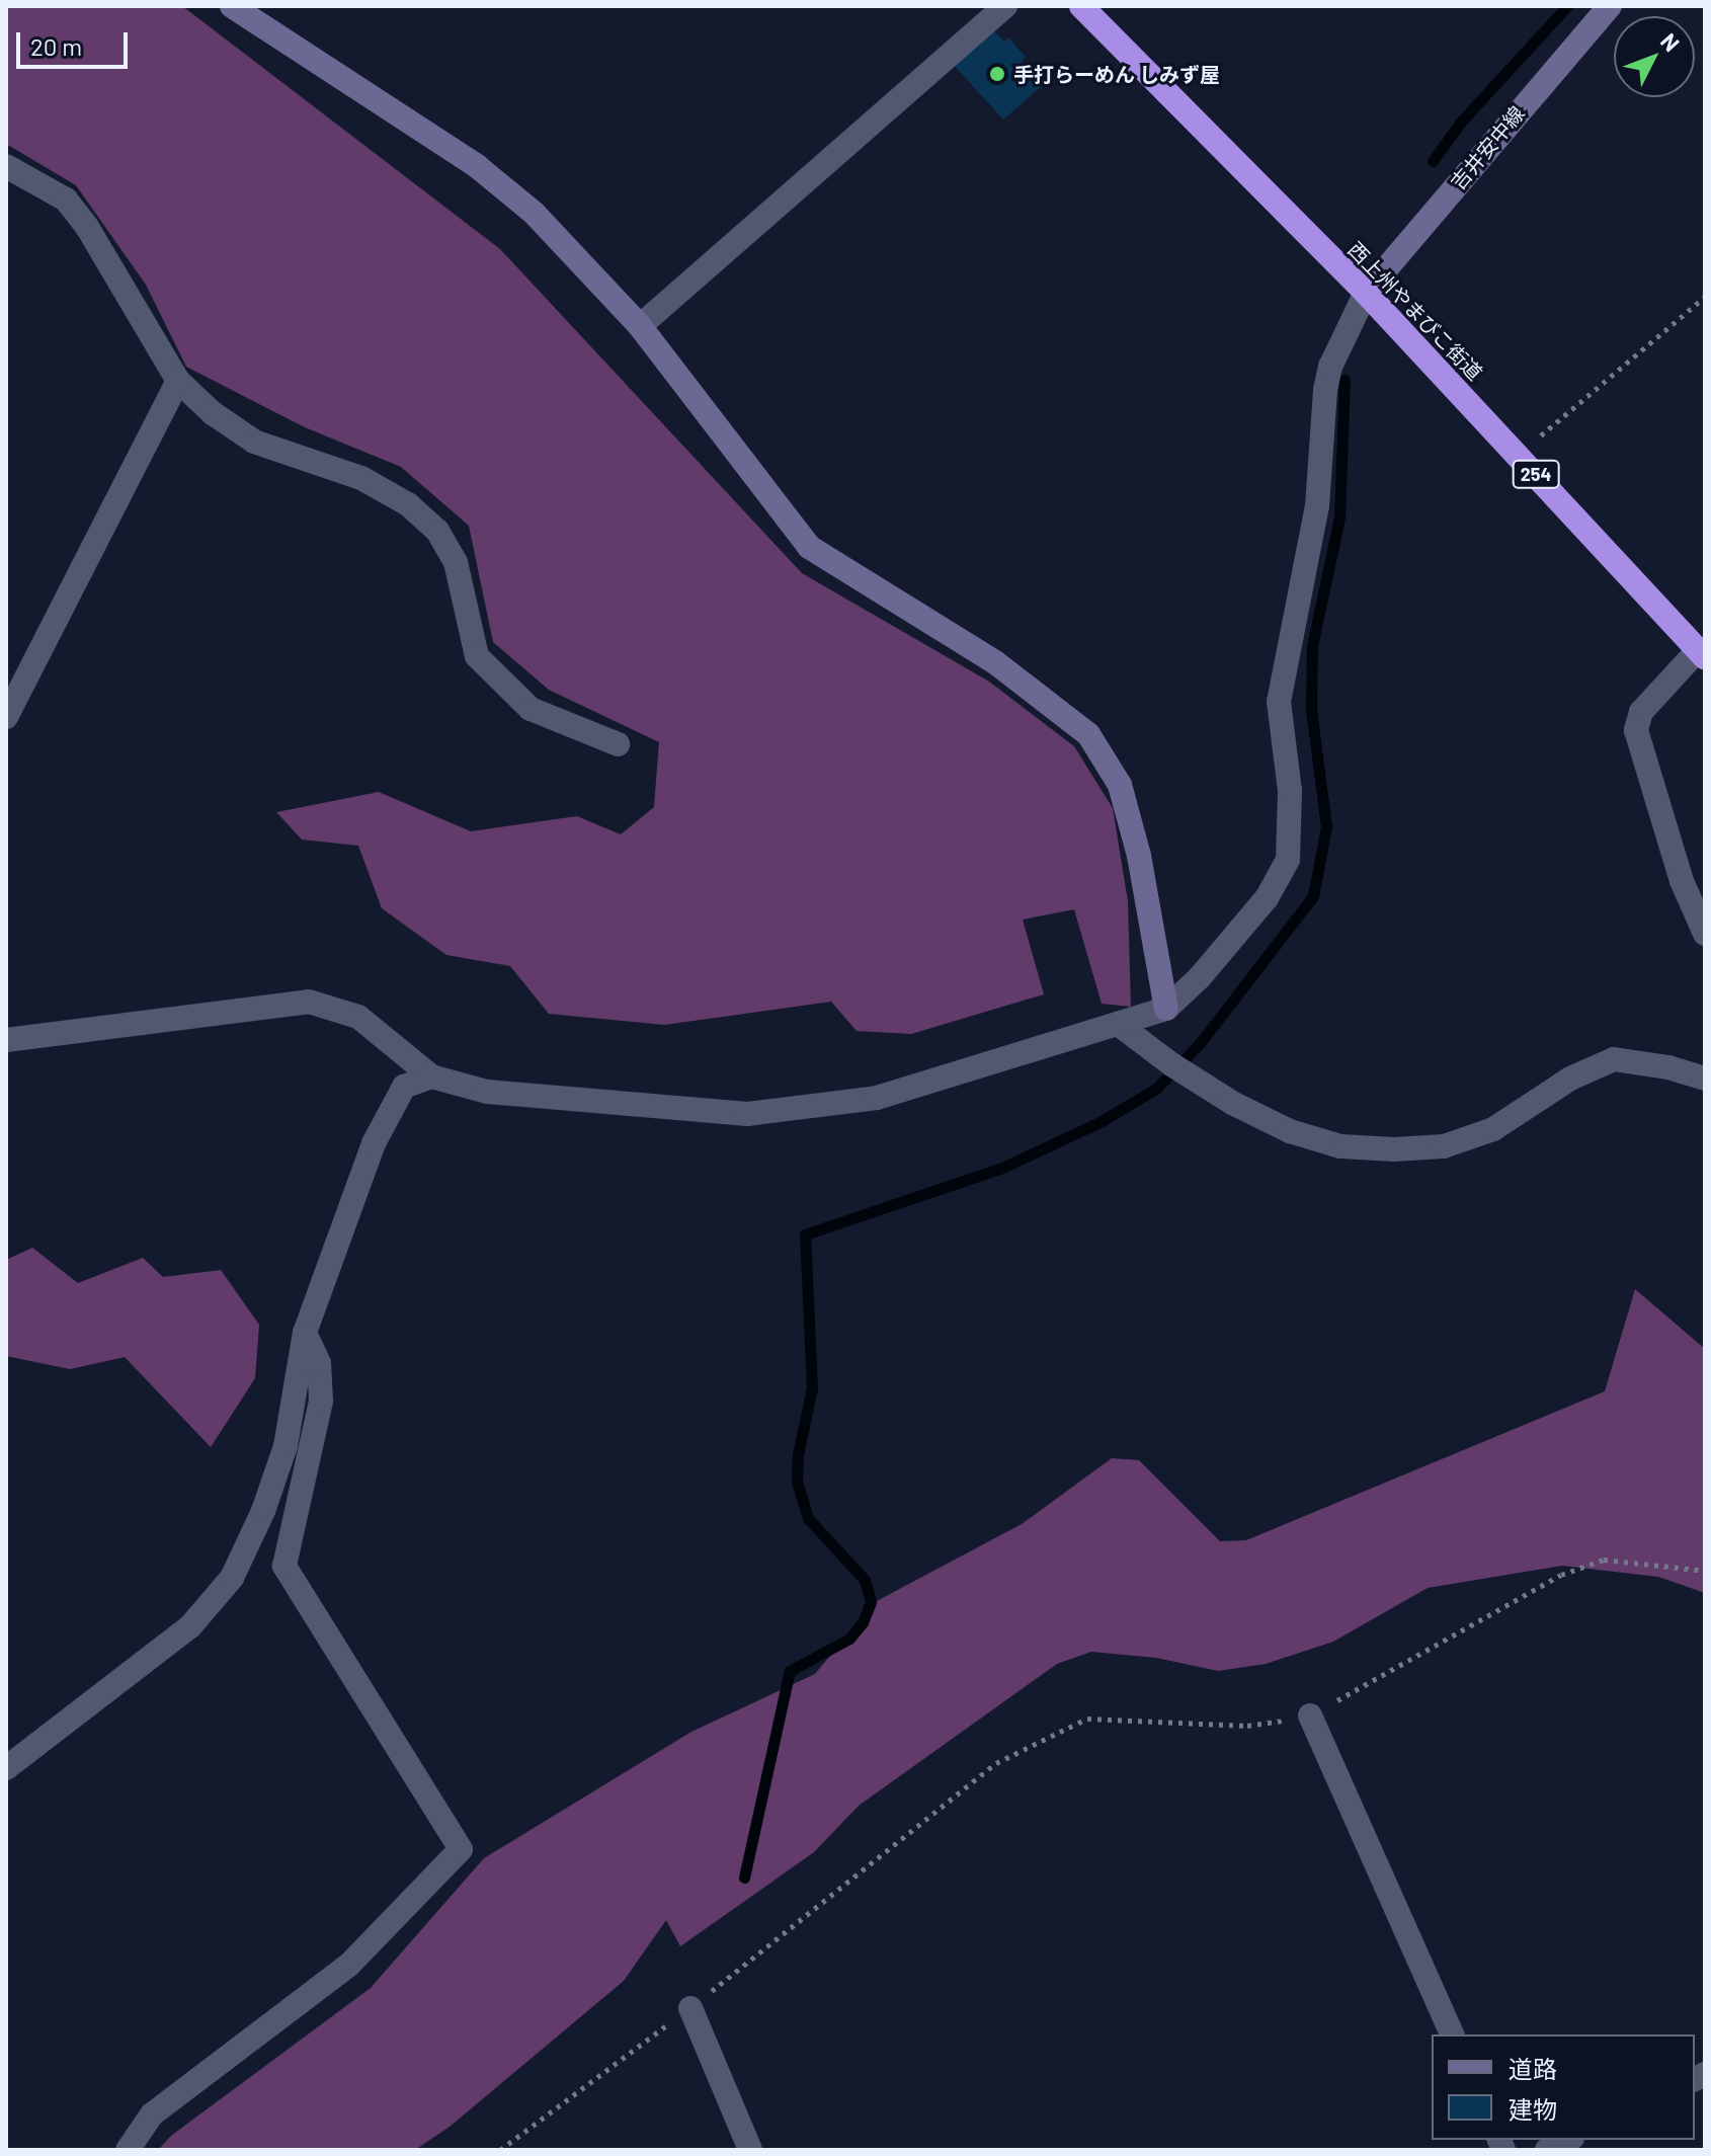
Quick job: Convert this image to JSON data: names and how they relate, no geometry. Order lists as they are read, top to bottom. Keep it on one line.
{"streets":{"highway":["西上州やまびこ街道","254"],"street":["吉井安中線"]},"crossings":[["吉井安中線","西上州やまびこ街道"]],"places":["手打らーめん しみず屋"],"legend":["道路","建物"],"scale_bar":"20 m","north":"top right"}
